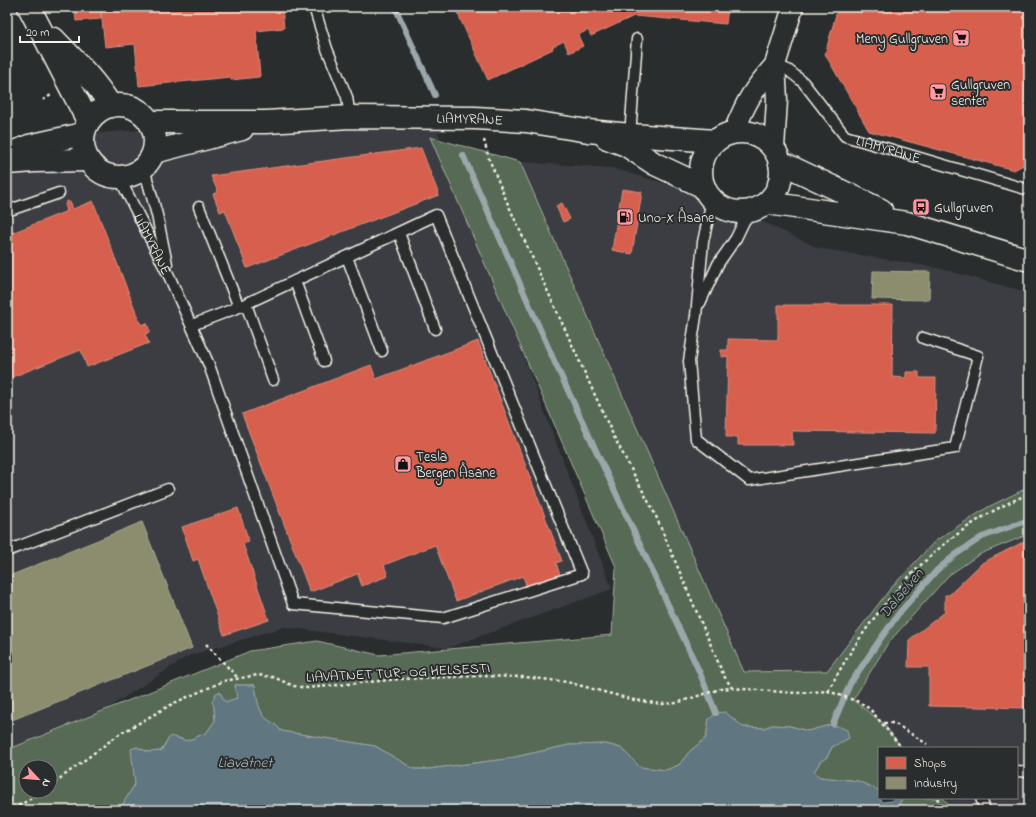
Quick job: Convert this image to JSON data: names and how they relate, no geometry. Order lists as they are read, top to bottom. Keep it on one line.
{"streets":{"main road":["LIAMYRANE"],"path":["LIAVATNET TUR- OG HELSESTI"]},"water":["Dalaelven","Liavatnet"],"places":{"supermarket":["Meny Gullgruven","Gullgruven senter"],"bus stop":["Gullgruven"],"fuel station":["Uno-X Åsane"],"shop":["Tesla Bergen Åsane"]},"legend":["Shops","Industry"],"scale_bar":"20 m","north":"bottom right"}
